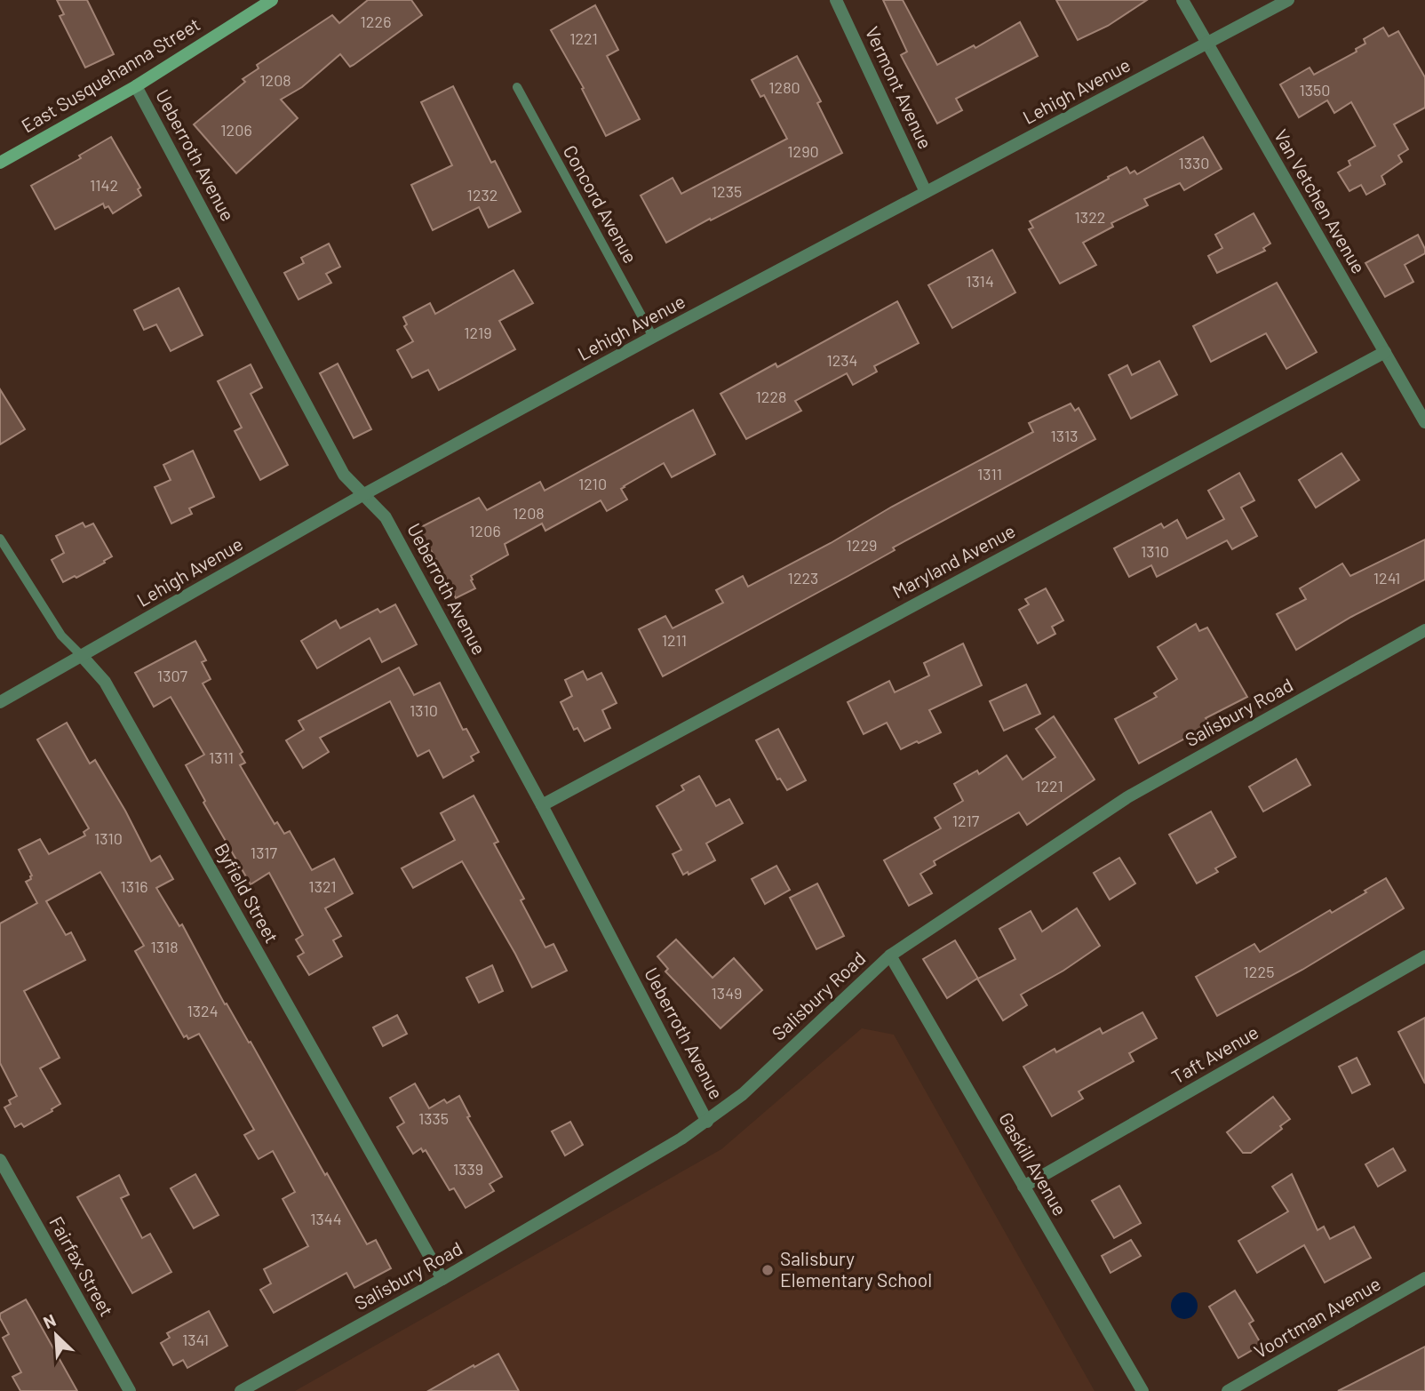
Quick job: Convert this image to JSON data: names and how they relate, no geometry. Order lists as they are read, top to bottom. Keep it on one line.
{"streets":{"main road":["East Susquehanna Street"],"street":["Vermont Avenue","Lehigh Avenue","Ueberroth Avenue","Van Vetchen Avenue","Maryland Avenue","Salisbury Road","Byfield Street","Taft Avenue","Gaskill Avenue","Fairfax Street","Voortman Avenue"],"lane":["Concord Avenue"]},"crossings":[["East Susquehanna Street","Ueberroth Avenue"],["Vermont Avenue","Lehigh Avenue"],["Lehigh Avenue","Ueberroth Avenue"],["Lehigh Avenue","Van Vetchen Avenue"],["Lehigh Avenue","Concord Avenue"],["Lehigh Avenue","Byfield Street"],["Ueberroth Avenue","Maryland Avenue"],["Ueberroth Avenue","Salisbury Road"],["Van Vetchen Avenue","Maryland Avenue"],["Salisbury Road","Byfield Street"],["Salisbury Road","Gaskill Avenue"],["Taft Avenue","Gaskill Avenue"]],"places":["Salisbury Elementary School"],"house_numbers":["1226","1221","1208","1280","1350","1206","1290","1330","1142","1235","1232","1322","1314","1219","1234","1228","1313","1311","1210","1208","1206","1229","1310","1223","1241","1211","1307","1310","1311","1221","1217","1310","1317","1316","1321","1318","1225","1349","1324","1335","1339","1344","1341"],"north":"top left"}
